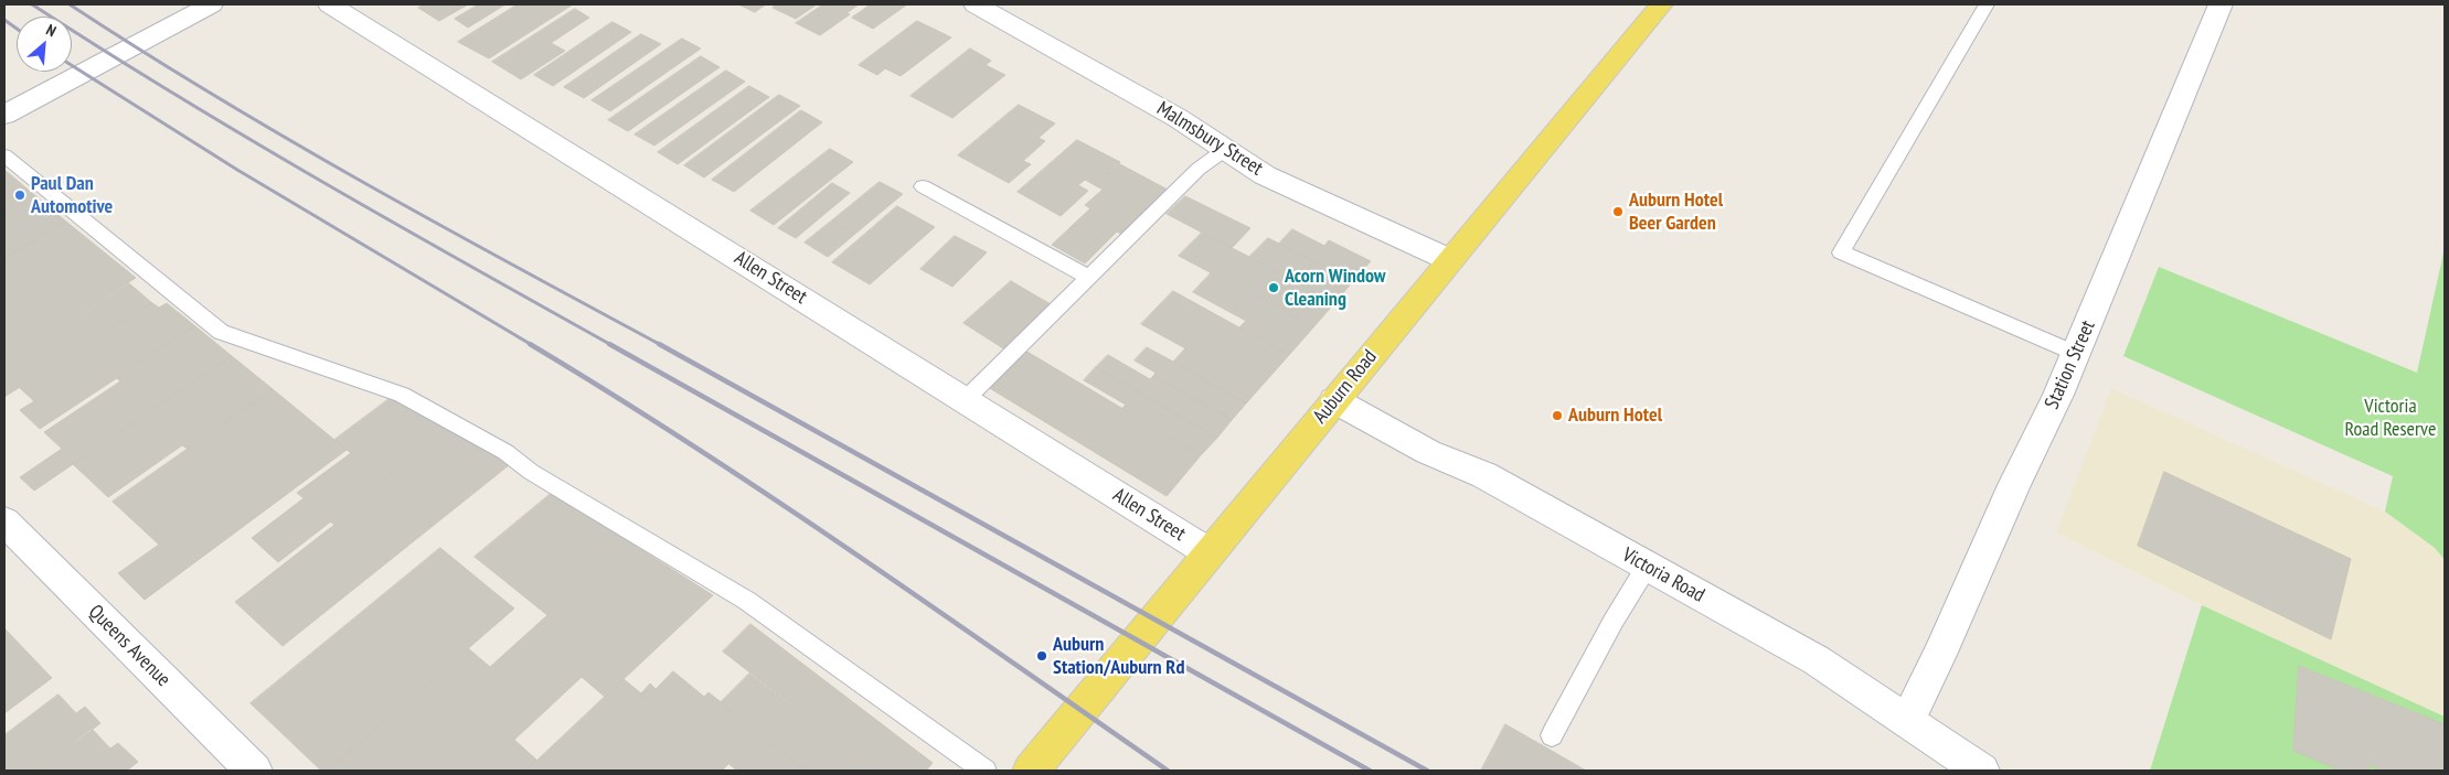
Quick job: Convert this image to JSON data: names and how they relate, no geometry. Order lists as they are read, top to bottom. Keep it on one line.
{"streets":{"main road":["Auburn Road"],"street":["Malmsbury Street","Allen Street","Station Street","Victoria Road","Queens Avenue"]},"crossings":[["Malmsbury Street","Auburn Road"],["Allen Street","Auburn Road"],["Station Street","Victoria Road"],["Auburn Road","Victoria Road"]],"parks":["Victoria Road Reserve"],"places":["Paul Dan Automotive","Auburn Hotel Beer Garden","Acorn Window Cleaning","Auburn Hotel","Auburn Station/Auburn Rd"],"north":"top right"}
